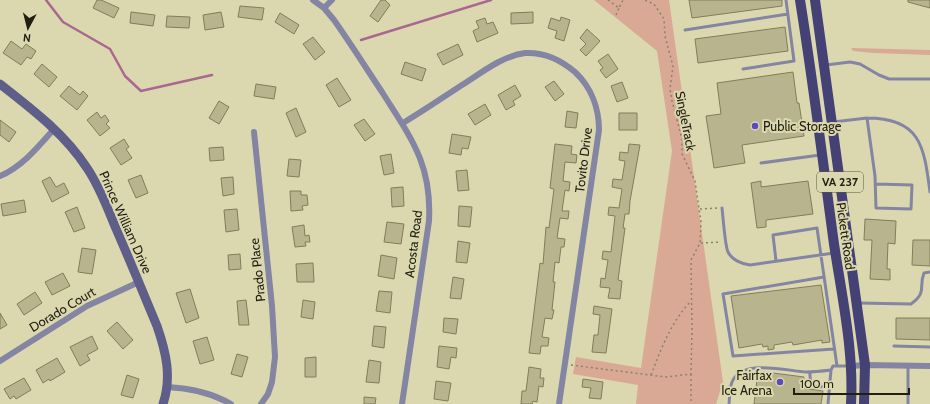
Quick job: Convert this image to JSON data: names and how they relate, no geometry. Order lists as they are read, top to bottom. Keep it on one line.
{"streets":{"main road":["VA 237","Pickett Road"],"street":["Tovito Drive","Prince William Drive","Acosta Road","Prado Place","Dorado Court"],"path":["SingleTrack"]},"crossings":[["Tovito Drive","Acosta Road"],["Prince William Drive","Dorado Court"]],"places":["Public Storage","Fairfax Ice Arena"],"scale_bar":"100 m","north":"bottom"}
